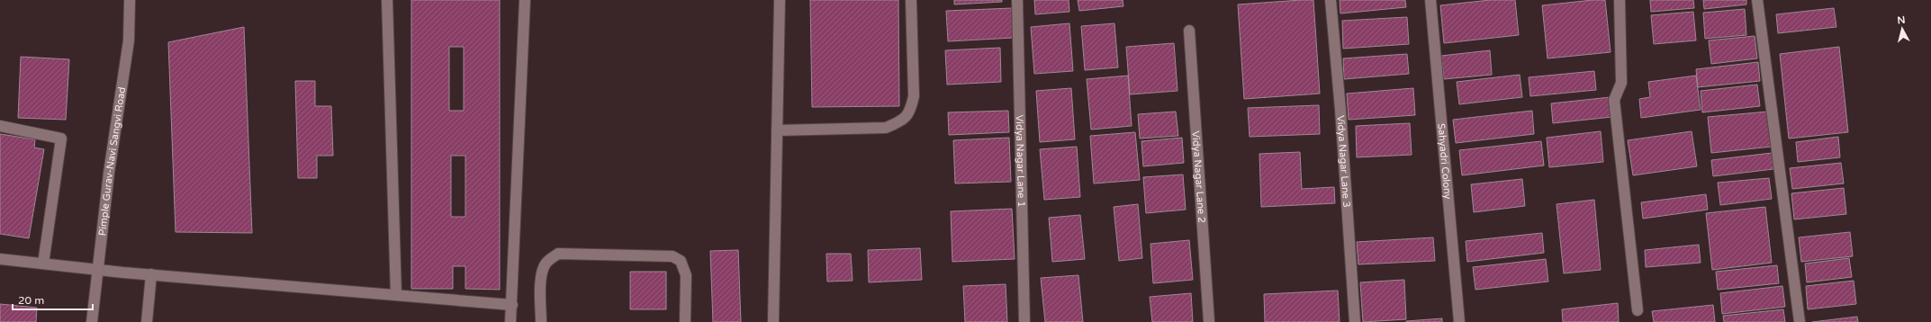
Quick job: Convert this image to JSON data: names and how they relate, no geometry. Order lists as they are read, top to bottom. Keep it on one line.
{"streets":{"street":["Pimple Gurav-Navi Sangvi Road","Vidya Nagar Lane 1","Vidya Nagar Lane 3","Sahyadri Colony","Vidya Nagar Lane 2"]},"scale_bar":"20 m","north":"top"}
